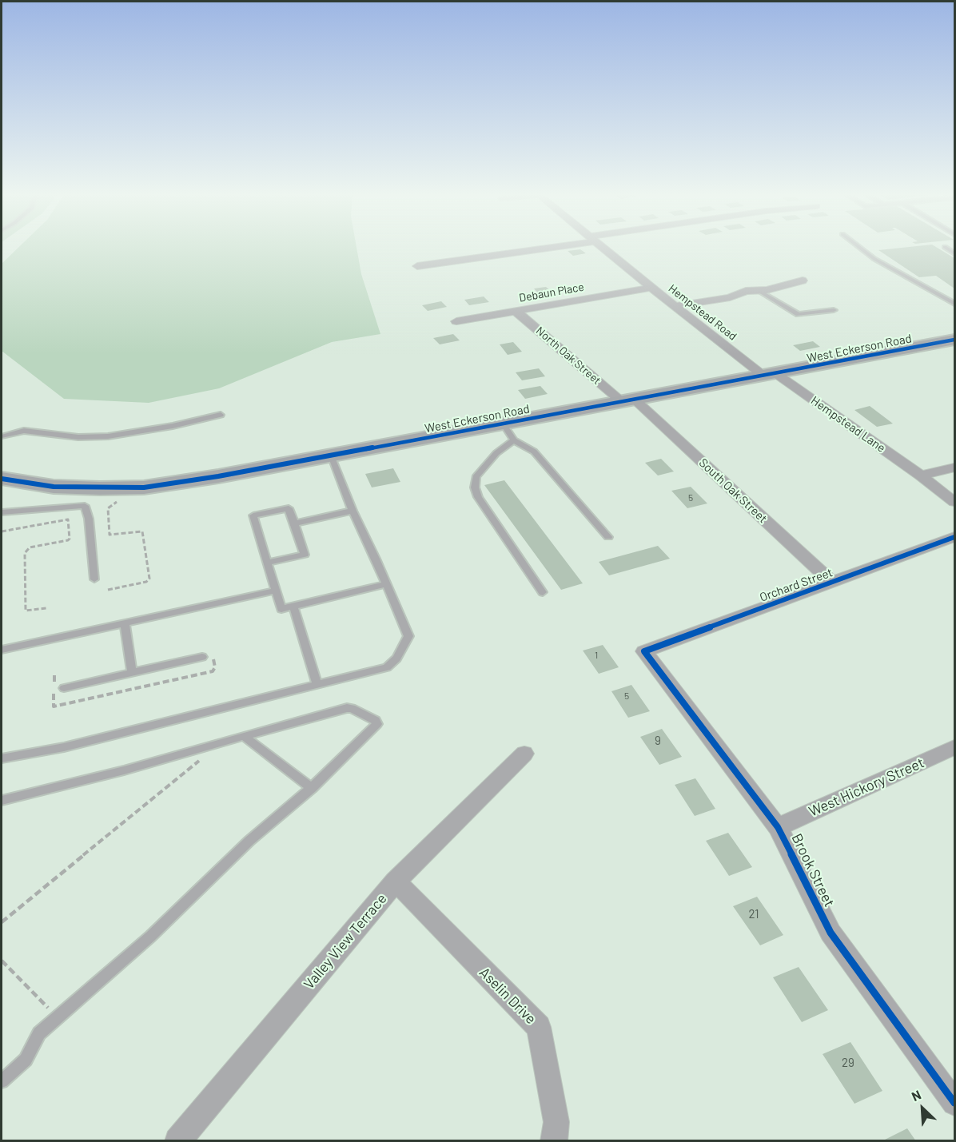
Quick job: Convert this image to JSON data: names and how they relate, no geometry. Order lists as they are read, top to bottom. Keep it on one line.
{"streets":{"street":["Debaun Place","Hempstead Road","West Eckerson Road","North Oak Street","Hempstead Lane","South Oak Street","Orchard Street","West Hickory Street","Brook Street","Valley View Terrace","Aselin Drive"]},"crossings":[["Debaun Place","Hempstead Road"],["Debaun Place","North Oak Street"],["Hempstead Road","West Eckerson Road"],["Hempstead Road","Hempstead Lane"],["West Eckerson Road","North Oak Street"],["West Eckerson Road","Hempstead Lane"],["West Eckerson Road","South Oak Street"],["North Oak Street","South Oak Street"],["South Oak Street","Orchard Street"],["Orchard Street","Brook Street"],["West Hickory Street","Brook Street"],["Valley View Terrace","Aselin Drive"]],"house_numbers":["5","1","5","9","21","29"],"north":"top left"}
